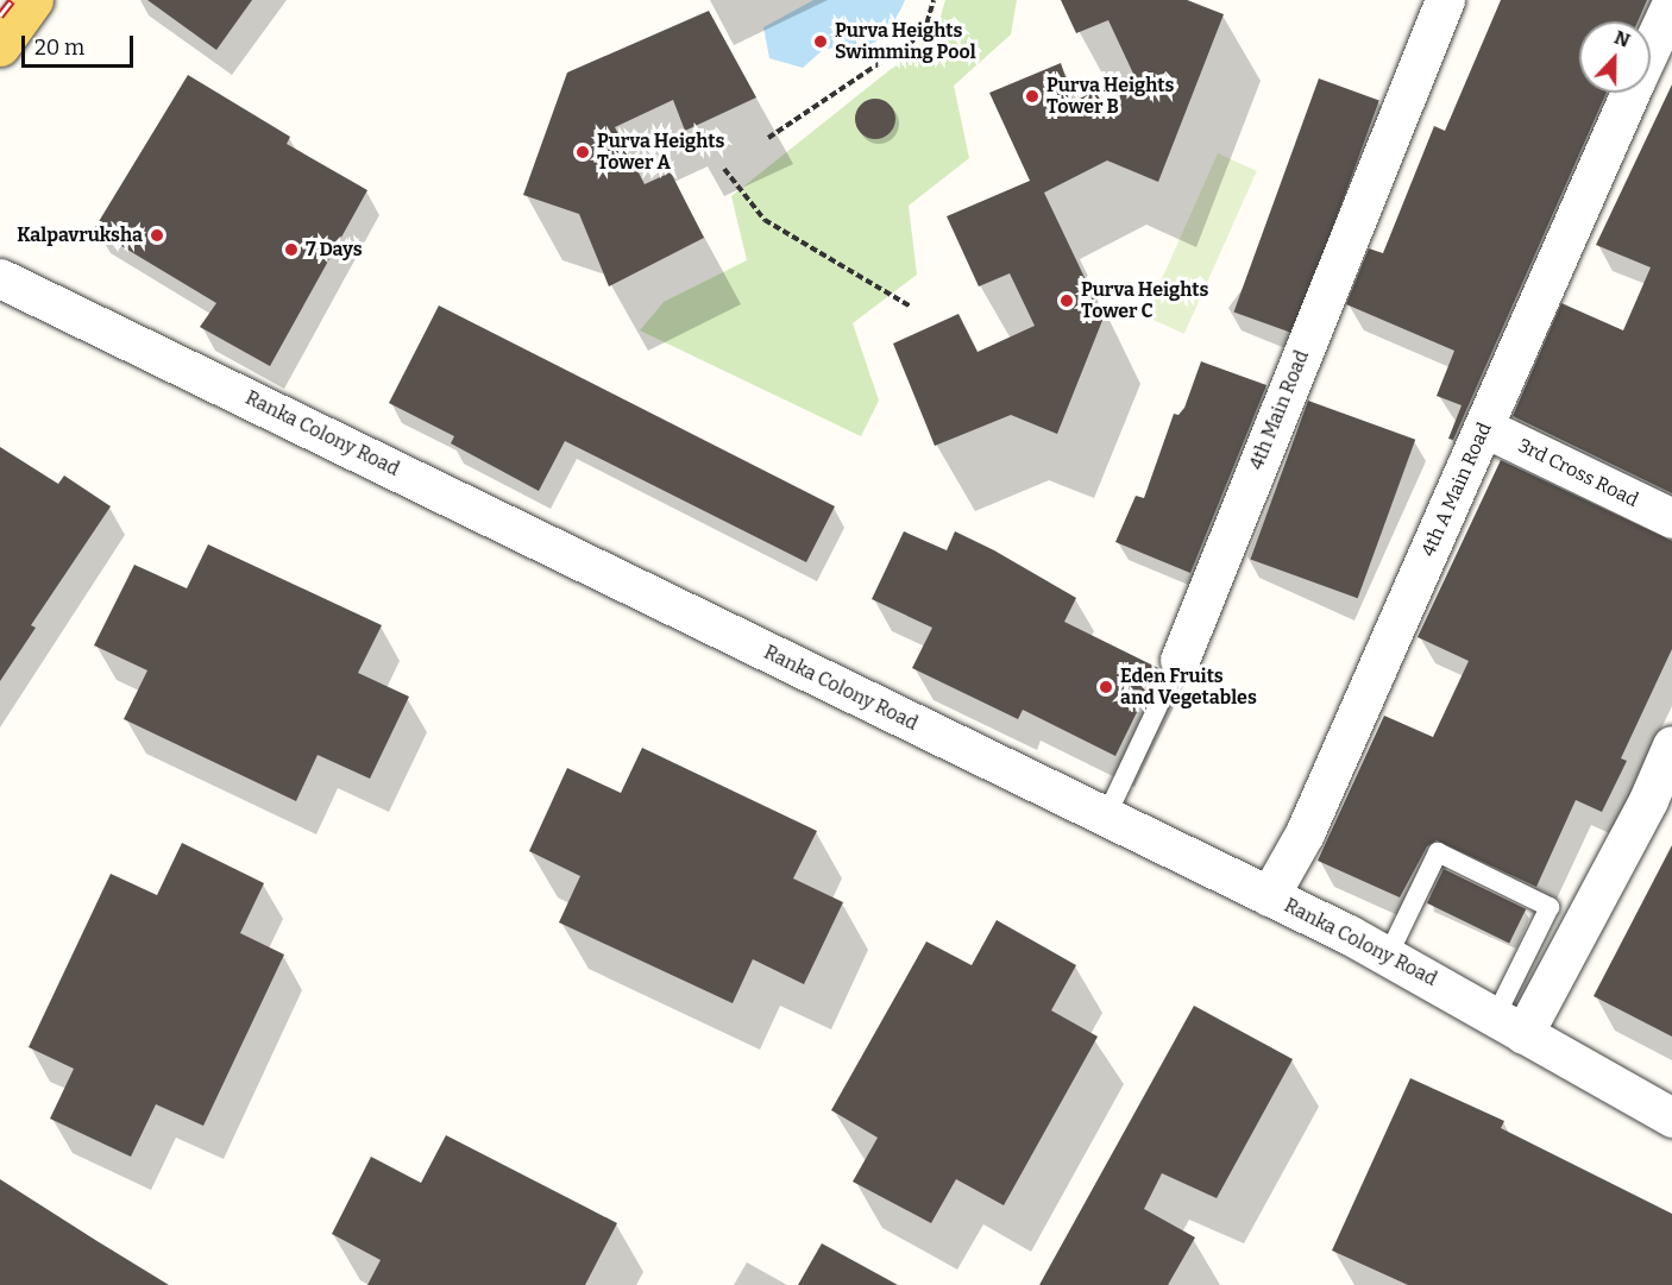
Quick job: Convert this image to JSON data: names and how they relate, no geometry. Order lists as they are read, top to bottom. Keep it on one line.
{"streets":{"street":["4th Main Road","Ranka Colony Road","3rd Cross Road","4th A Main Road"]},"crossings":[["4th Main Road","Ranka Colony Road"],["Ranka Colony Road","4th A Main Road"],["3rd Cross Road","4th A Main Road"]],"places":["Purva Heights Swimming Pool","Purva Heights Tower B","Purva Heights Tower A","Kalpavruksha","7 Days","Purva Heights Tower C","Eden Fruits and Vegetables"],"scale_bar":"20 m","north":"top"}
